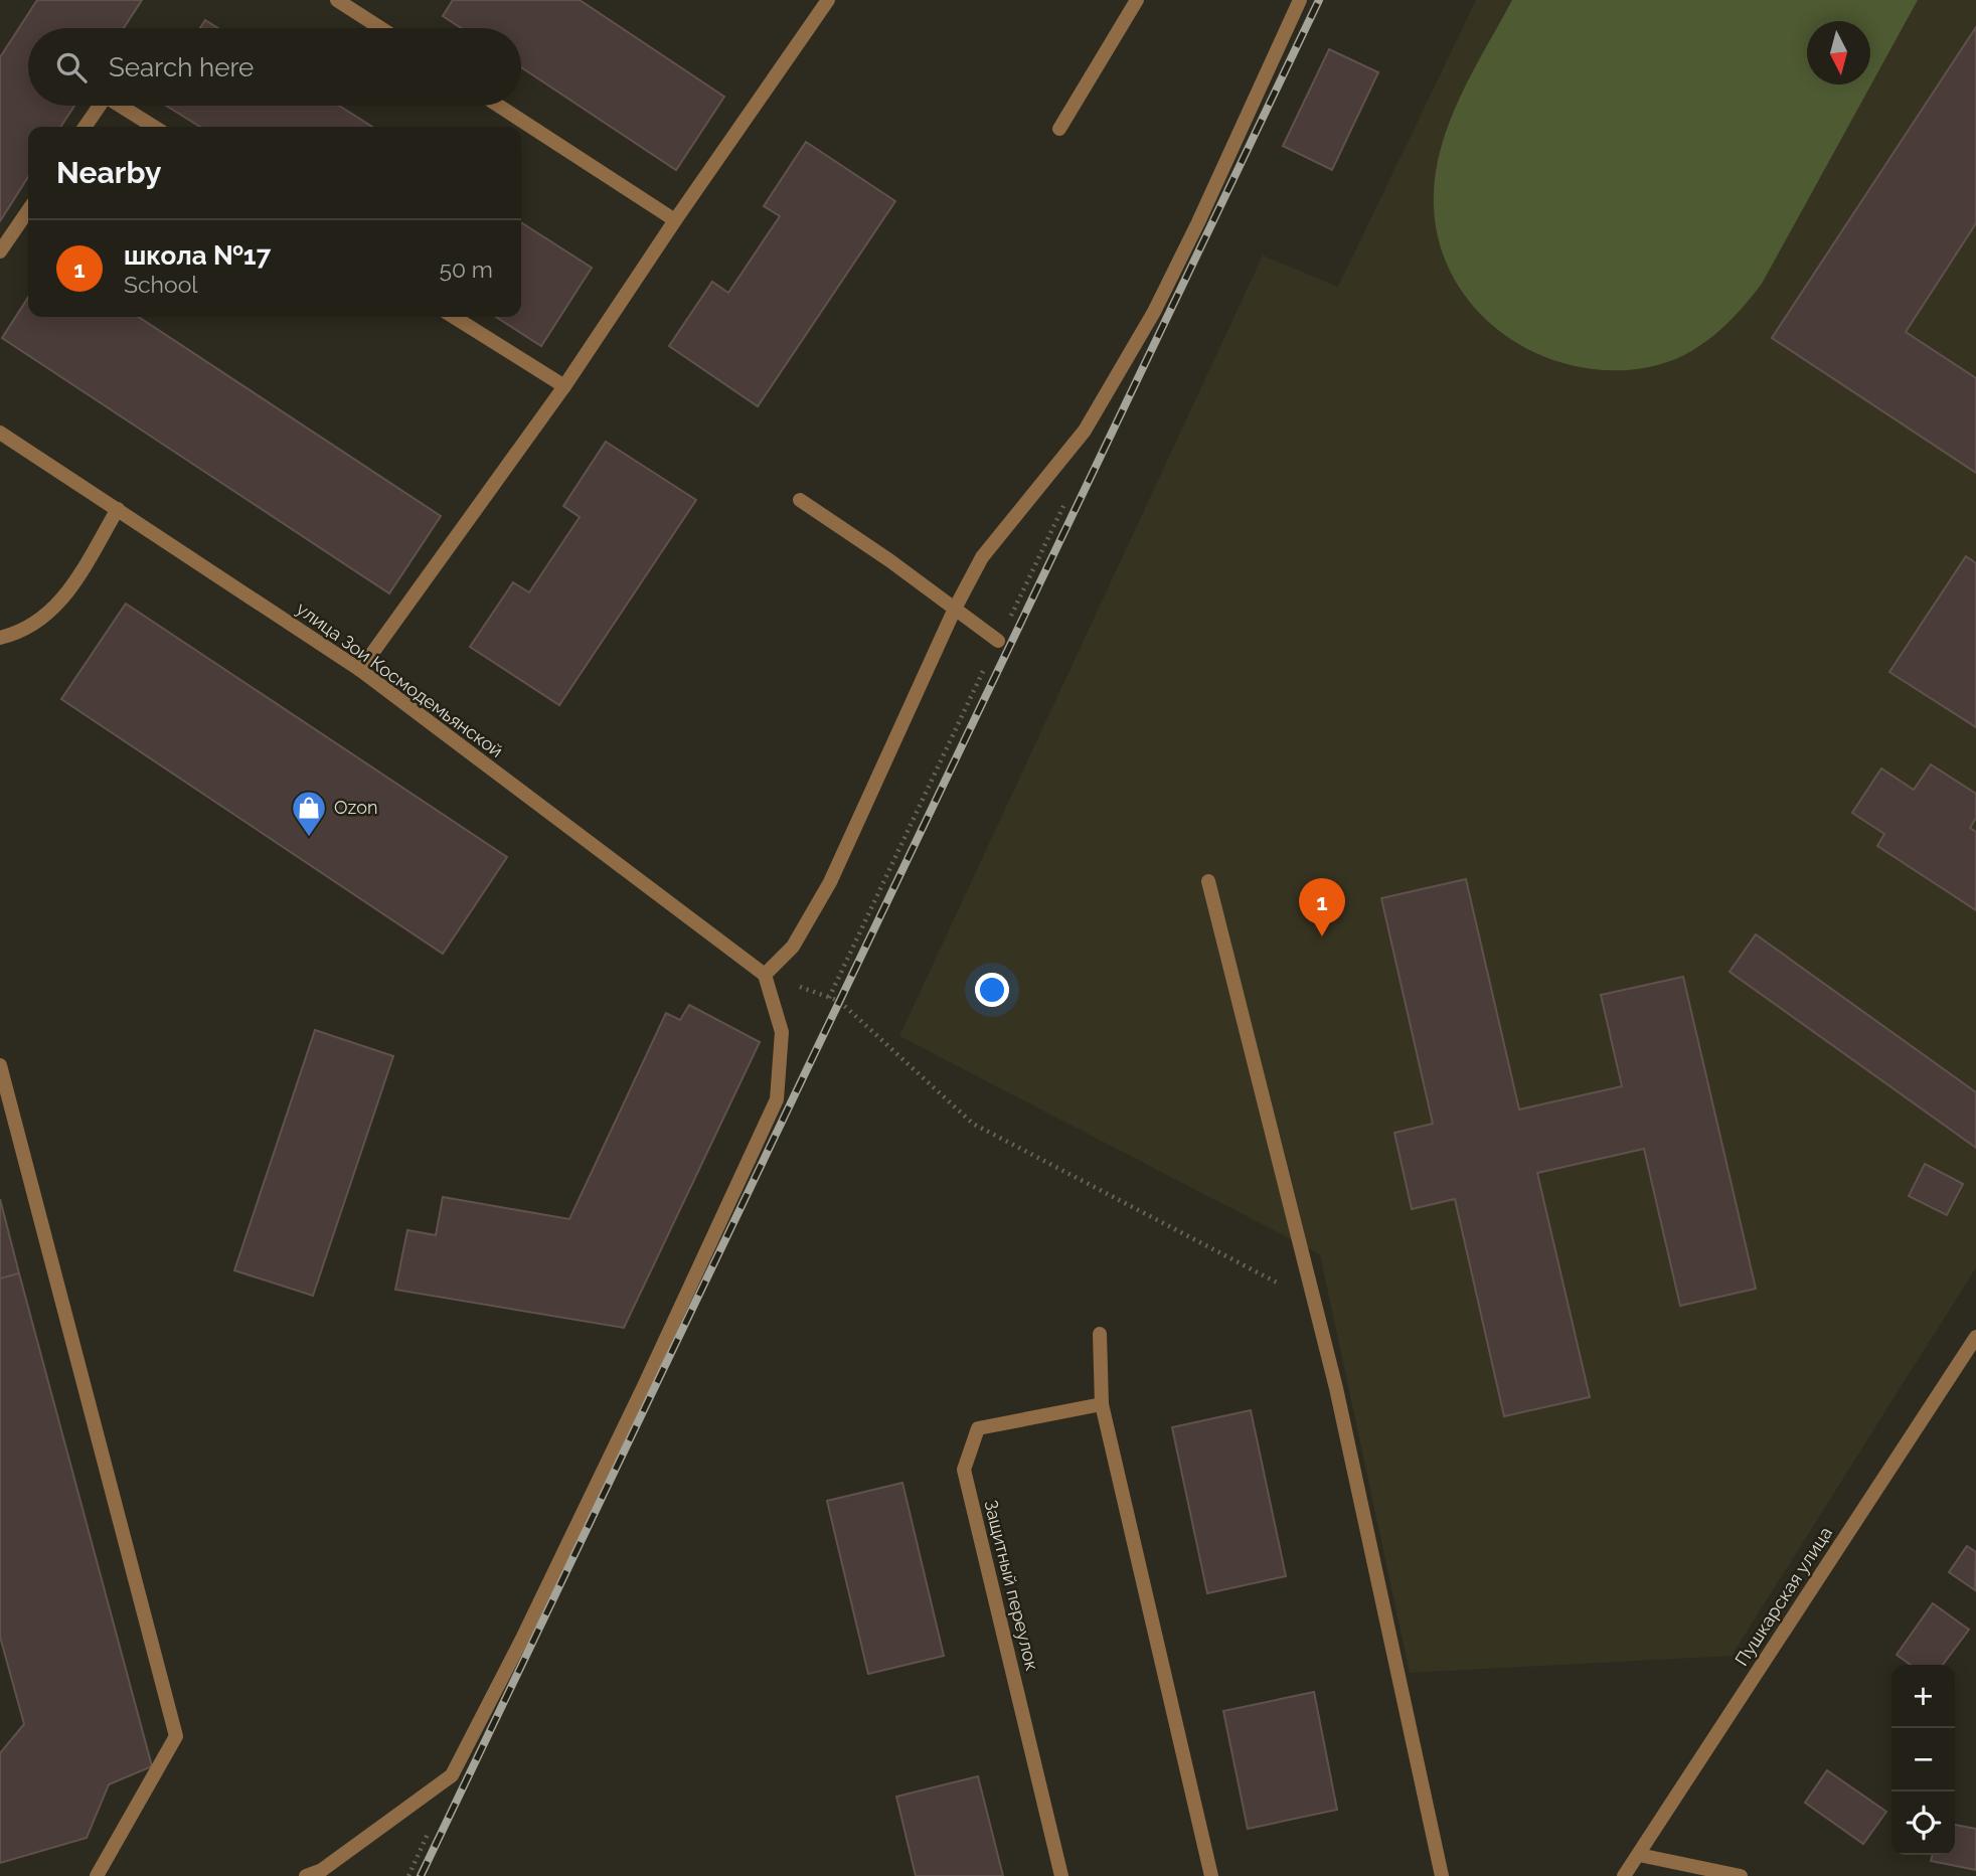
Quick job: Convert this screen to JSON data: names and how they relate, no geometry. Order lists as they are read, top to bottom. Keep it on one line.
{"streets":{"street":["улица Зои Космодемьянской","Защитный переулок","Пушкарская улица"]},"places":{"shop":["Ozon"]},"north":"bottom","page":{"search":"Search here","heading":"Nearby","list":[{"mark":"1","name":"школа №17","note":"School","value":"50 m"}],"pins":"1","map_buttons":["+","−"]}}
